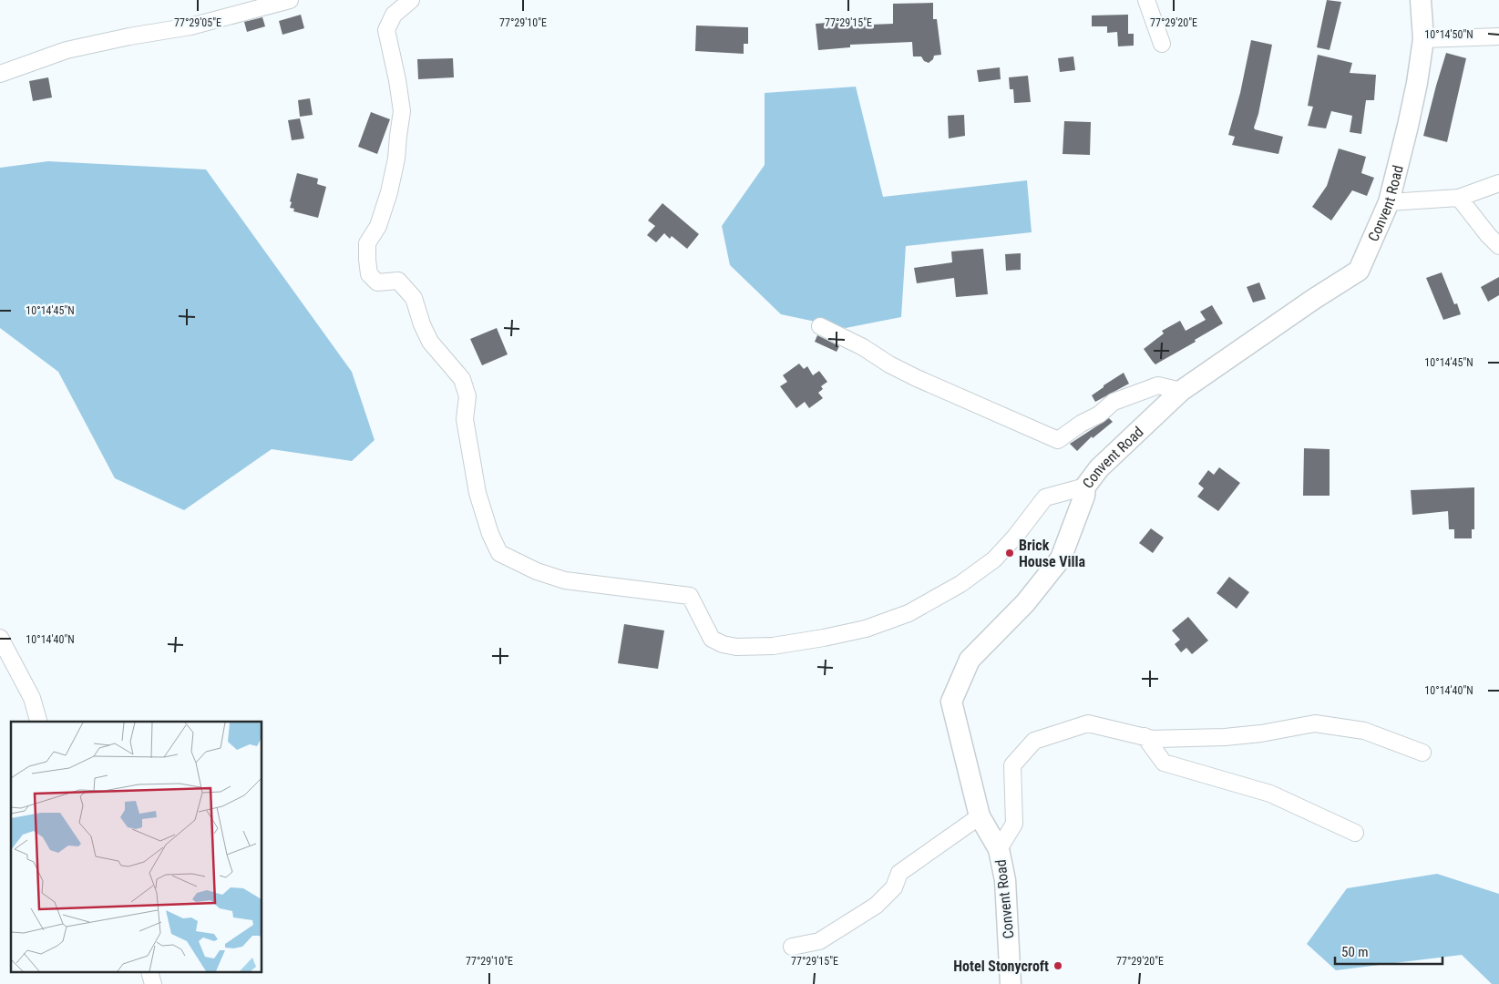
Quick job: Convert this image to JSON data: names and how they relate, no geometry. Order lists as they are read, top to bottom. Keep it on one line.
{"streets":{"main road":["Convent Road"]},"places":["Brick House Villa","Hotel Stonycroft"],"scale_bar":"50 m","coordinates":["77°29'05\"E","77°29'10\"E","77°29'15\"E","77°29'20\"E","10°14'50\"N","10°14'45\"N","10°14'40\"N"]}
